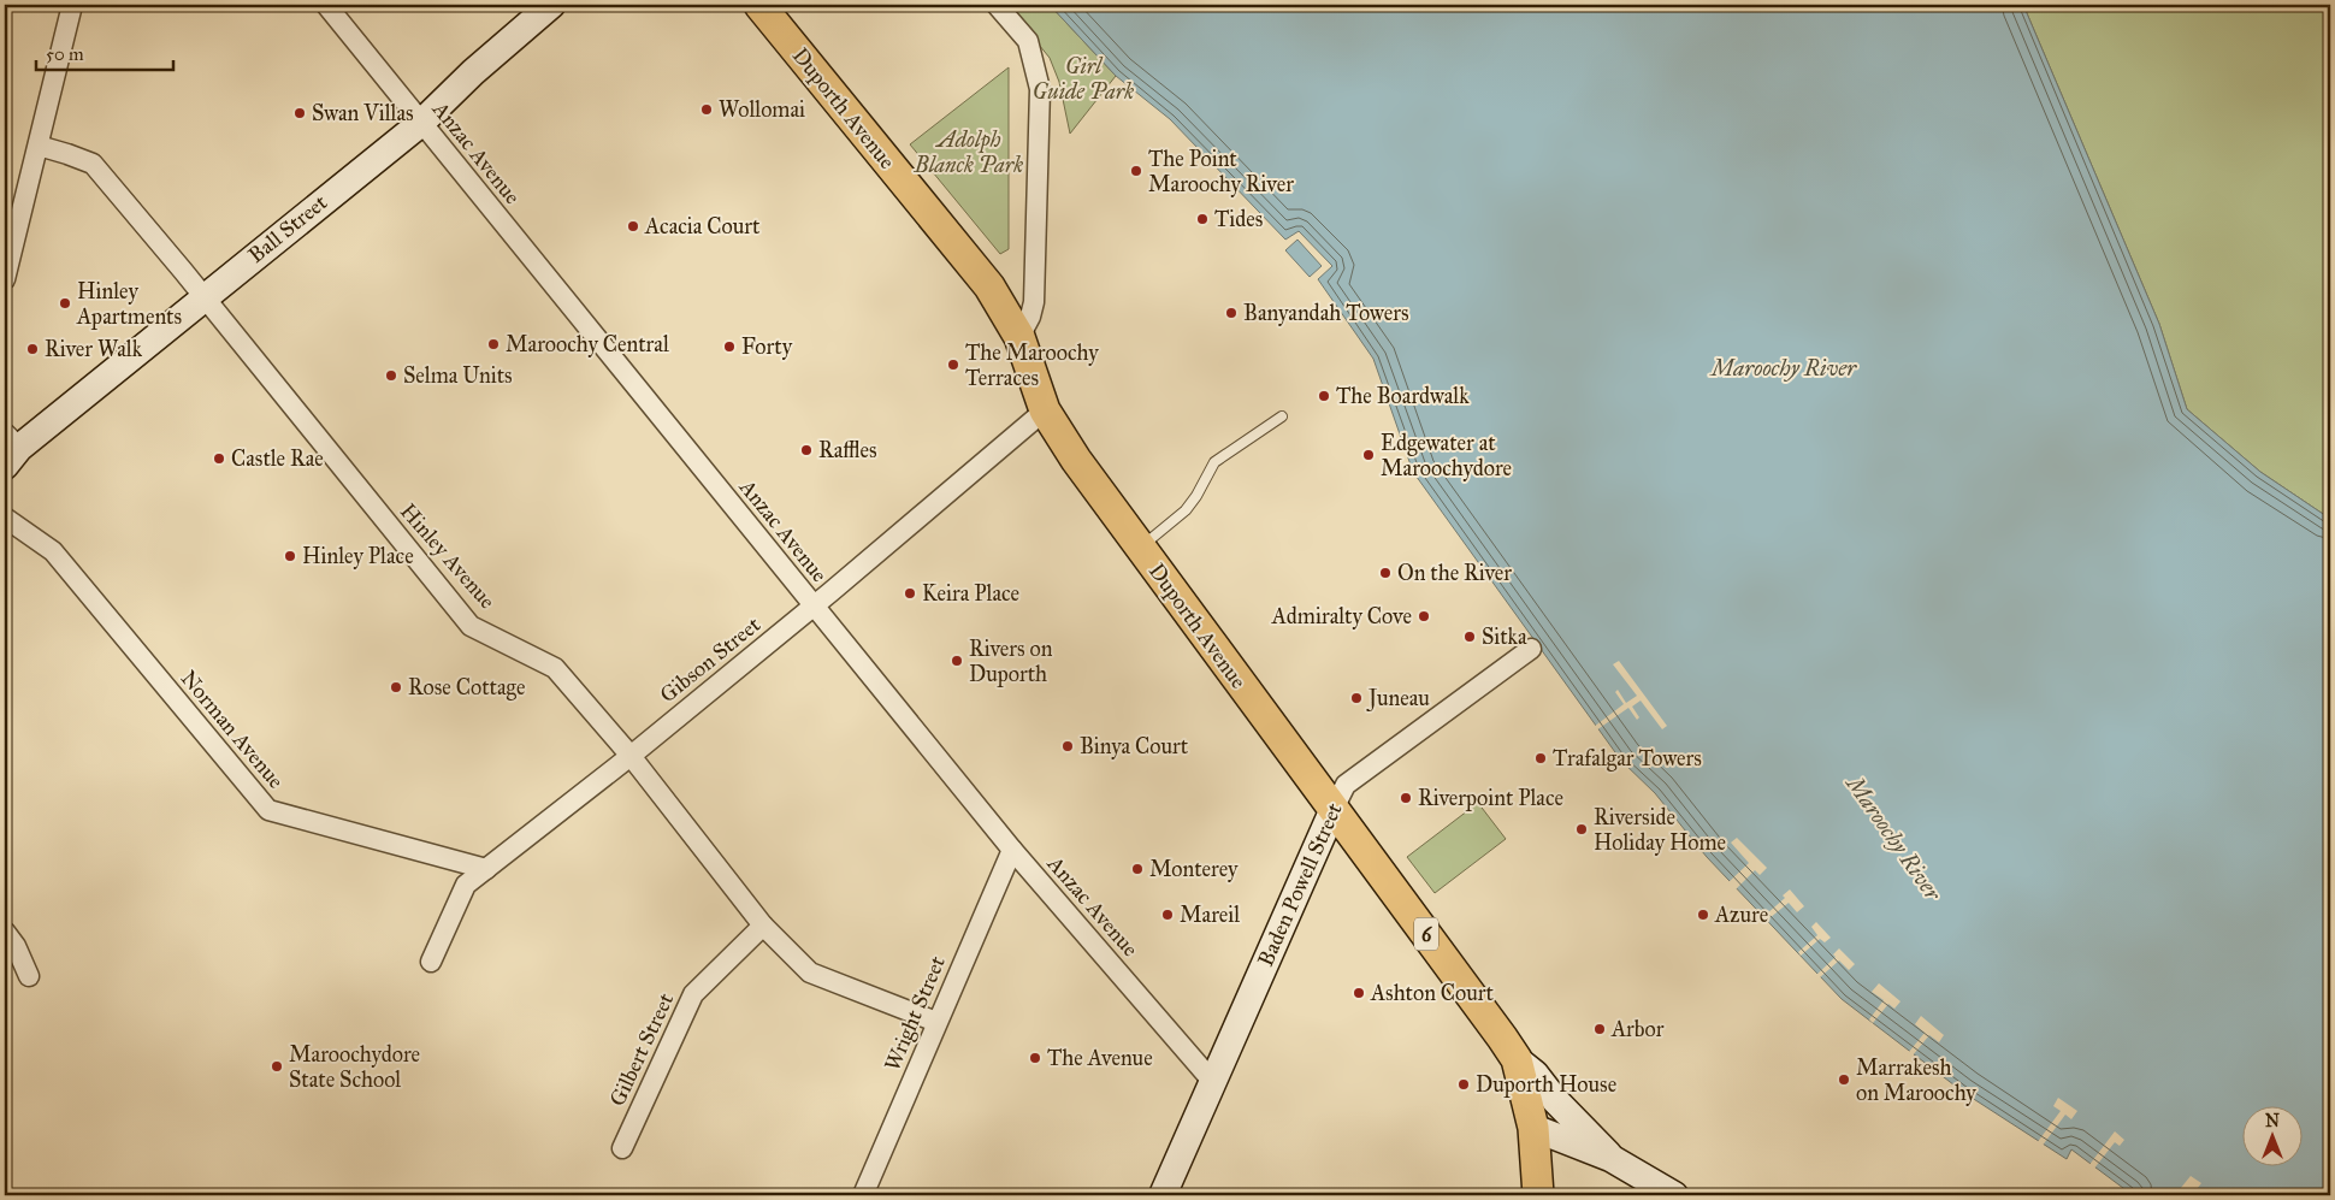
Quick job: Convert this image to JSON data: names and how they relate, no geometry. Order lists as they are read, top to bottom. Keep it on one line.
{"streets":{"main road":["Duporth Avenue","6"],"street":["Anzac Avenue","Ball Street","Hinley Avenue","Gibson Street","Norman Avenue","Baden Powell Street","Wright Street","Gilbert Street"]},"crossings":[["Duporth Avenue","Gibson Street"],["Duporth Avenue","Baden Powell Street"],["Duporth Avenue","6"],["Anzac Avenue","Ball Street"],["Anzac Avenue","Gibson Street"],["Anzac Avenue","Baden Powell Street"],["Anzac Avenue","Wright Street"],["Ball Street","Hinley Avenue"],["Hinley Avenue","Gibson Street"],["Hinley Avenue","Wright Street"],["Hinley Avenue","Gilbert Street"],["Gibson Street","Norman Avenue"]],"water":["Maroochy River"],"parks":["Girl Guide Park","Adolph Blanck Park"],"places":["Wollomai","Swan Villas","The Point Maroochy River","Tides","Acacia Court","Hinley Apartments","Banyandah Towers","Maroochy Central","Forty","River Walk","The Maroochy Terraces","Selma Units","The Boardwalk","Raffles","Edgewater at Maroochydore","Castle Rae","Hinley Place","On the River","Keira Place","Admiralty Cove","Sitka","Rivers on Duporth","Rose Cottage","Juneau","Binya Court","Trafalgar Towers","Riverpoint Place","Riverside Holiday Home","Monterey","Mareil","Azure","Ashton Court","Arbor","The Avenue","Maroochydore State School","Marrakesh on Maroochy","Duporth House"],"scale_bar":"50 m","north":"top"}
